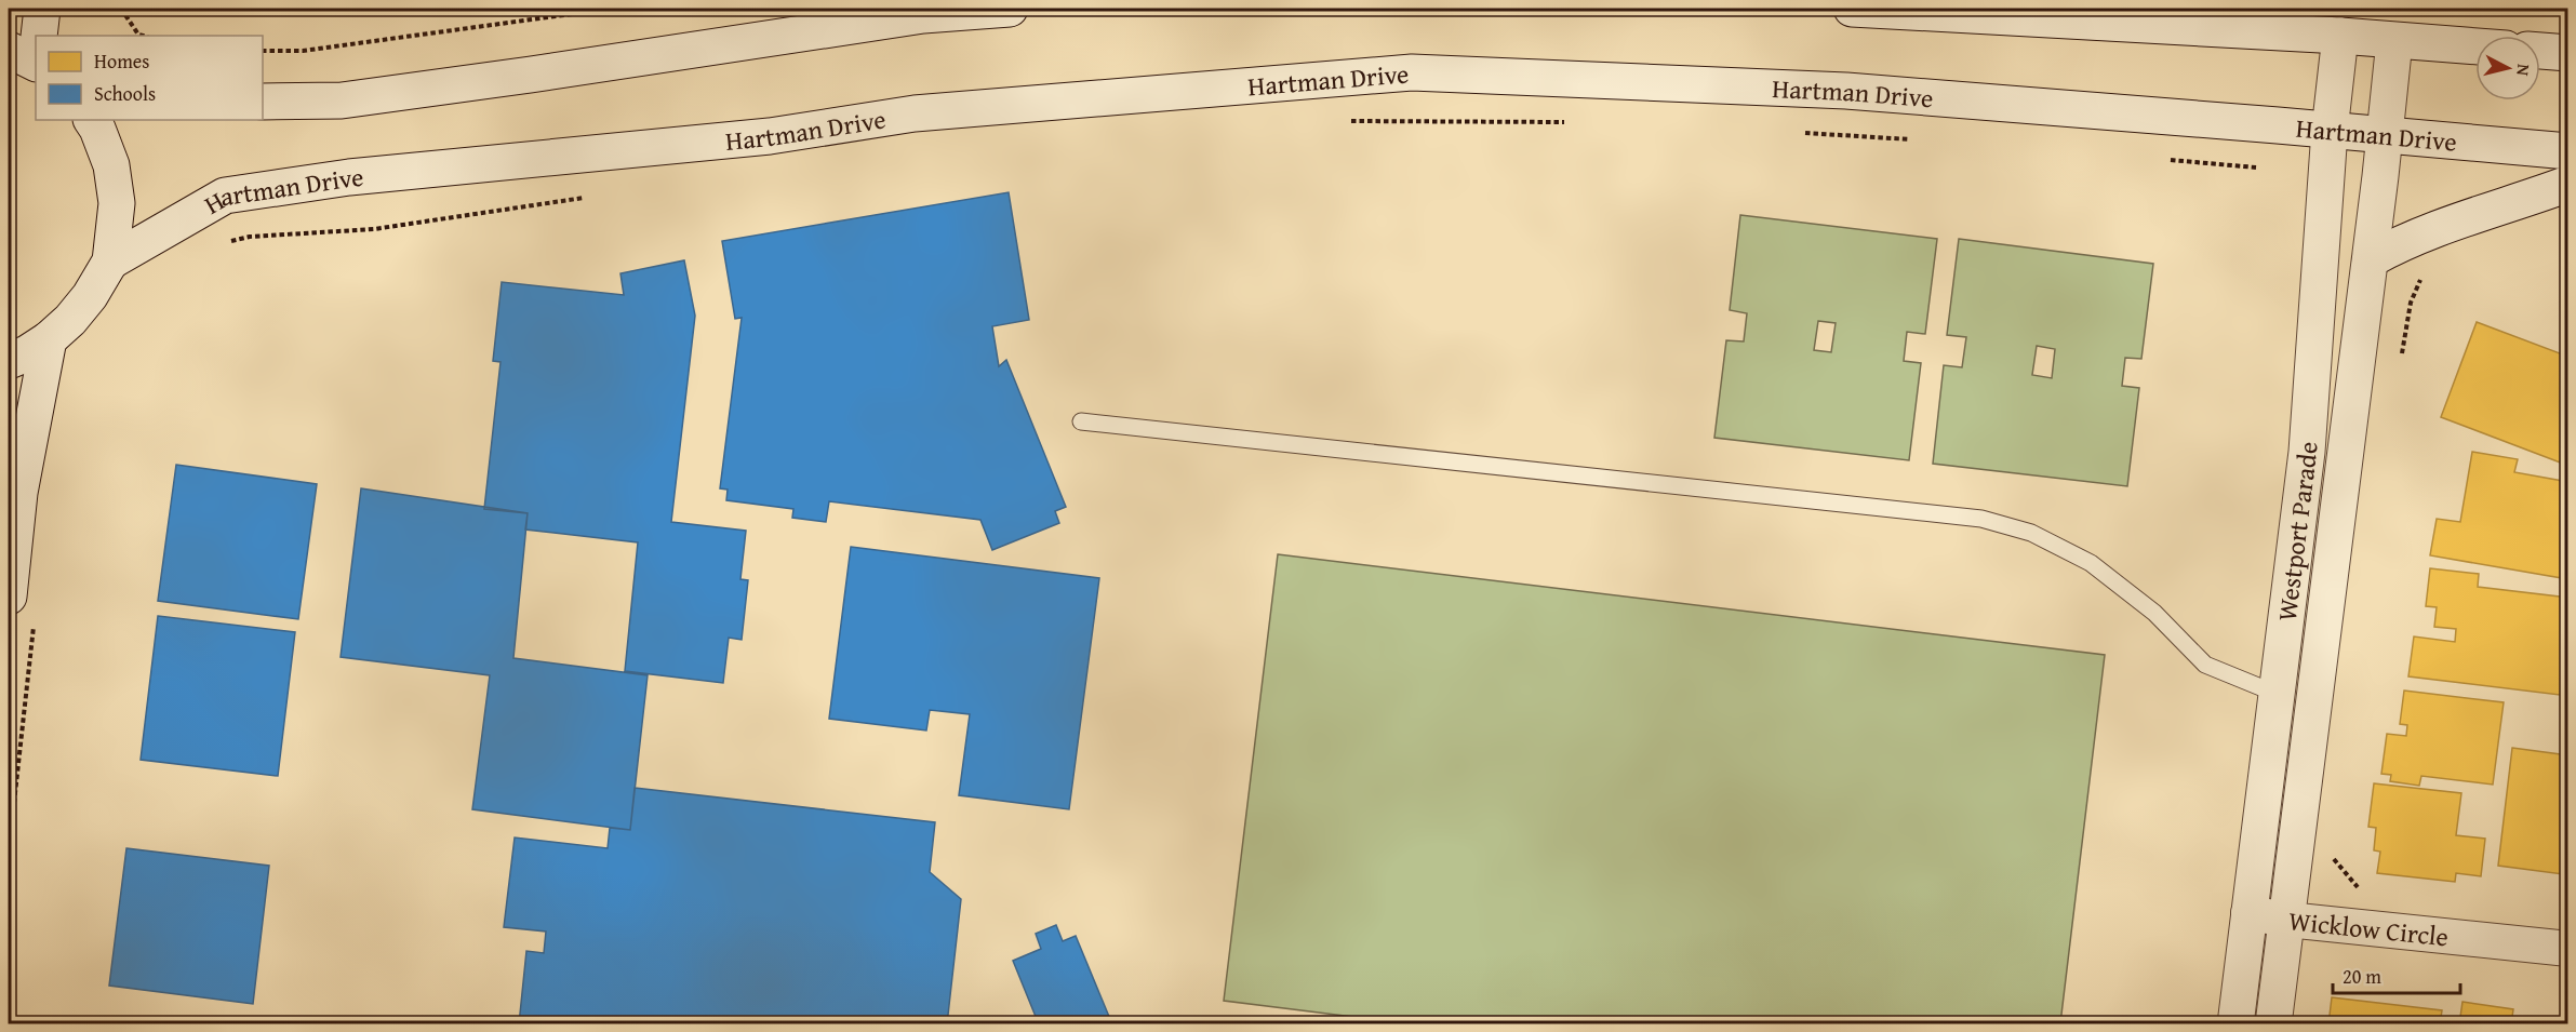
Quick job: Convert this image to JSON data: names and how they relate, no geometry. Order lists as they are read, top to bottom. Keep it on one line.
{"streets":{"main road":["Hartman Drive","Westport Parade"],"street":["Wicklow Circle"]},"crossings":[["Hartman Drive","Westport Parade"],["Westport Parade","Wicklow Circle"]],"legend":["Homes","Schools"],"scale_bar":"20 m","north":"right"}
